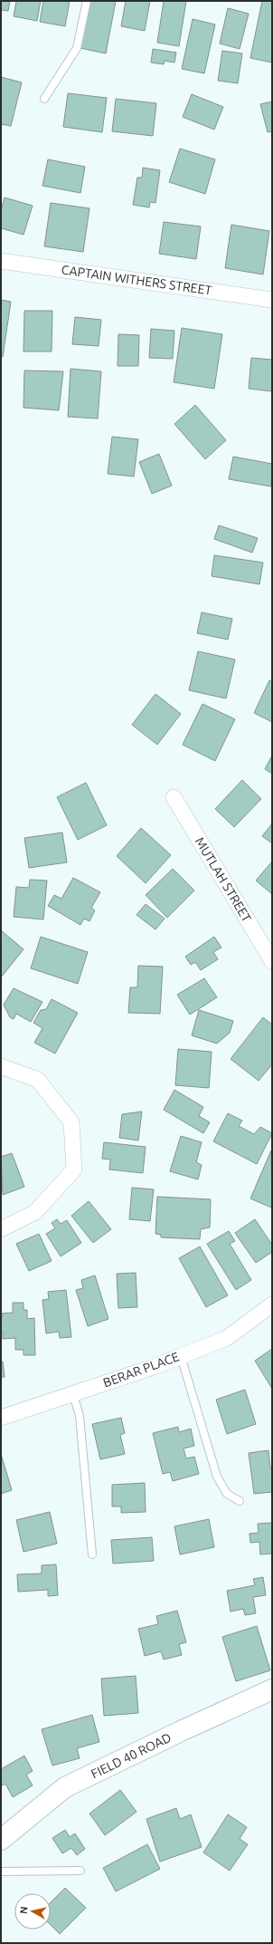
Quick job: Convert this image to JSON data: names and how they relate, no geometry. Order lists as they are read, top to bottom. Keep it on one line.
{"streets":{"street":["CAPTAIN WITHERS STREET","MUTLAH STREET","BERAR PLACE","FIELD 40 ROAD"]},"north":"left"}
